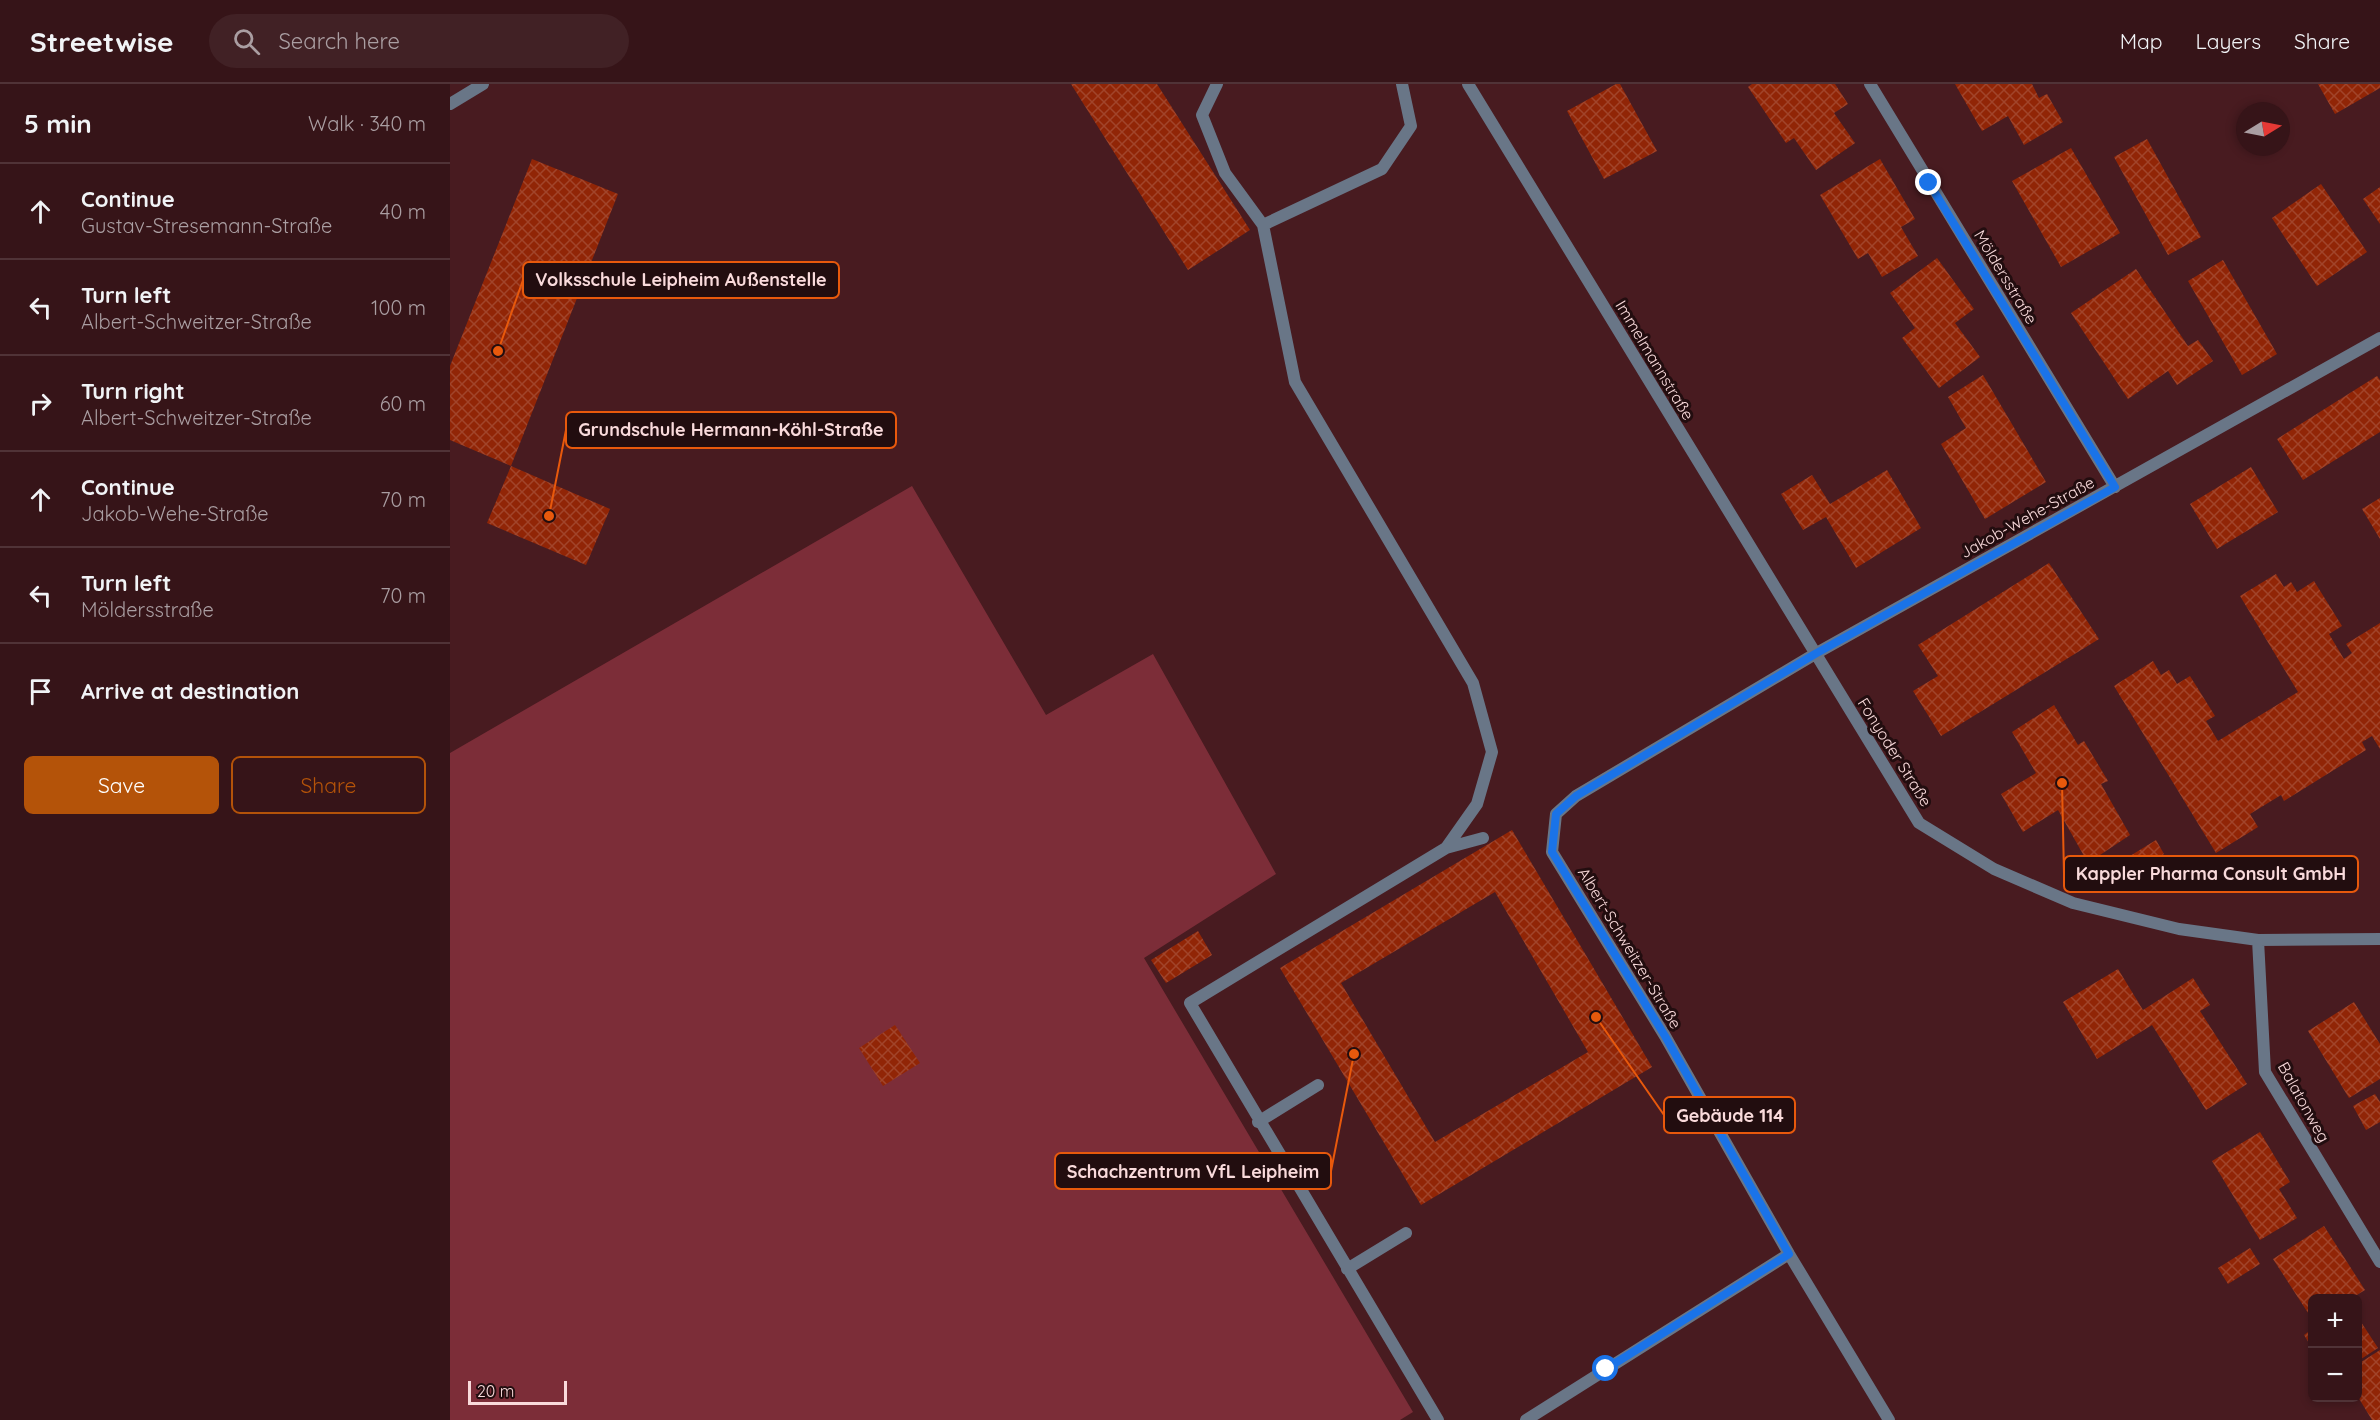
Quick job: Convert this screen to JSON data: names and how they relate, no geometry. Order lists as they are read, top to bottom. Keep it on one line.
{"streets":{"street":["Möldersstraße","Immelmannstraße","Jakob-Wehe-Straße","Fonyoder Straße","Albert-Schweitzer-Straße","Balatonweg"]},"crossings":[["Möldersstraße","Jakob-Wehe-Straße"],["Immelmannstraße","Jakob-Wehe-Straße"],["Immelmannstraße","Fonyoder Straße"],["Immelmannstraße","Albert-Schweitzer-Straße"],["Jakob-Wehe-Straße","Fonyoder Straße"],["Jakob-Wehe-Straße","Albert-Schweitzer-Straße"],["Fonyoder Straße","Albert-Schweitzer-Straße"],["Fonyoder Straße","Balatonweg"]],"places":["Volksschule Leipheim Außenstelle","Grundschule Hermann-Köhl-Straße","Kappler Pharma Consult GmbH","Gebäude 114","Schachzentrum VfL Leipheim"],"scale_bar":"20 m","north":"right","page":{"header":"Streetwise","search":"Search here","nav":["Map","Layers","Share"],"heading":["5 min","Walk · 340 m"],"list":[["Continue","Gustav-Stresemann-Straße","40 m"],["Turn left","Albert-Schweitzer-Straße","100 m"],["Turn right","Albert-Schweitzer-Straße","60 m"],["Continue","Jakob-Wehe-Straße","70 m"],["Turn left","Möldersstraße","70 m"],"Arrive at destination"],"buttons":["Save","Share"],"map_buttons":["+","−"],"scale":"20 m"}}
